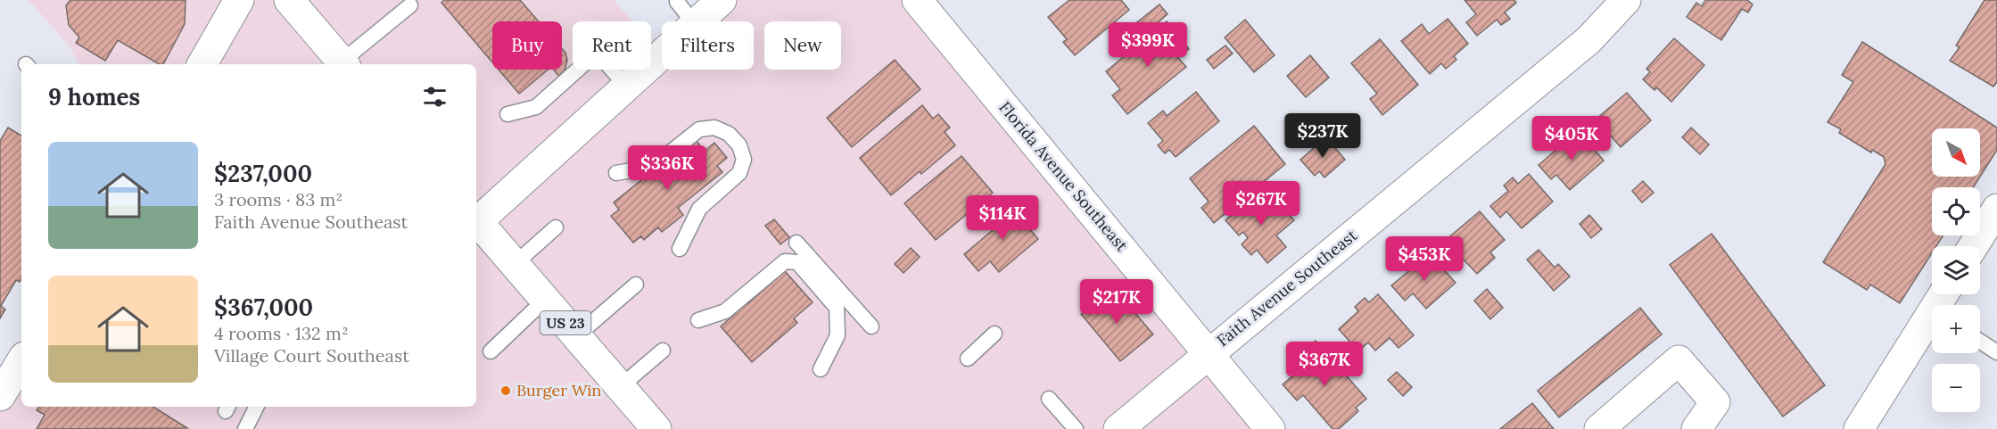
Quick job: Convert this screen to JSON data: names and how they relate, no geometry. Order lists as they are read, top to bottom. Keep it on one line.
{"streets":{"main road":["Florida Avenue Southeast","Faith Avenue Southeast","US 23"]},"crossings":[["Florida Avenue Southeast","Faith Avenue Southeast"]],"places":["Burger Win"],"north":"bottom right","page":{"chip":["Buy","Rent","Filters","New"],"price":["$399K","$237K","$405K","$336K","$267K","$114K","$453K","$217K","$367K"],"heading":"9 homes","map_buttons":["+","−"],"list":[{"name":"$237,000","note":"3 rooms · 83 m² · Faith Avenue Southeast"},{"name":"$367,000","note":"4 rooms · 132 m² · Village Court Southeast"}]}}
